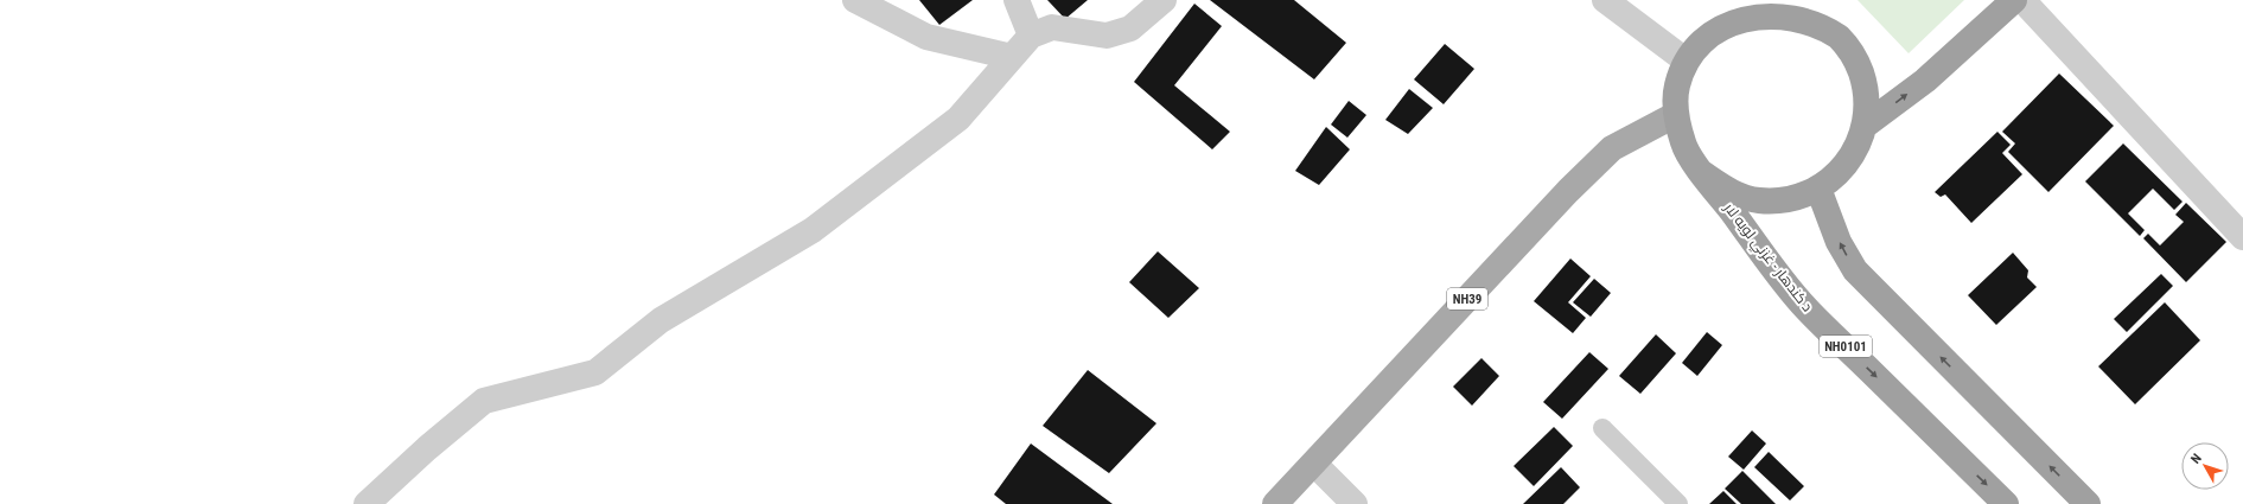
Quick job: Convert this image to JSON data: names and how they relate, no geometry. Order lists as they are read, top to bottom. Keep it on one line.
{"streets":{"highway":["د کندهار - غزني لويه لار","NH0101"],"main road":["NH39"]},"crossings":[["د کندهار - غزني لويه لار","NH39"],["د کندهار - غزني لويه لار","NH0101"],["NH39","NH0101"]],"north":"top left"}
